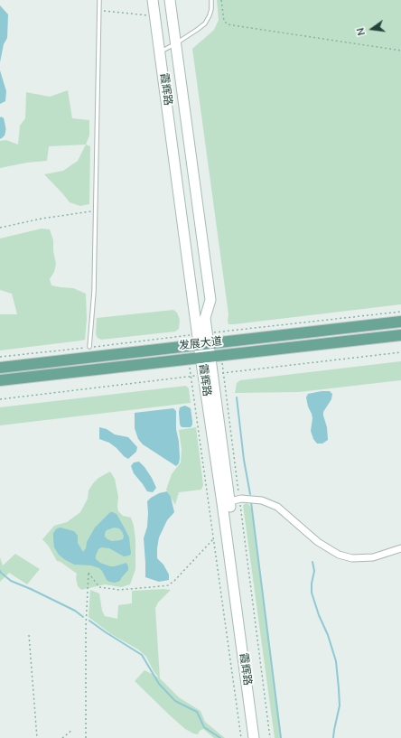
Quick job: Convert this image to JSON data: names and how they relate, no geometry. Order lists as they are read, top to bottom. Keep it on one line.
{"streets":{"main road":["发展大道"],"street":["霞辉路"]},"crossings":[["霞辉路","发展大道"]],"north":"left"}
